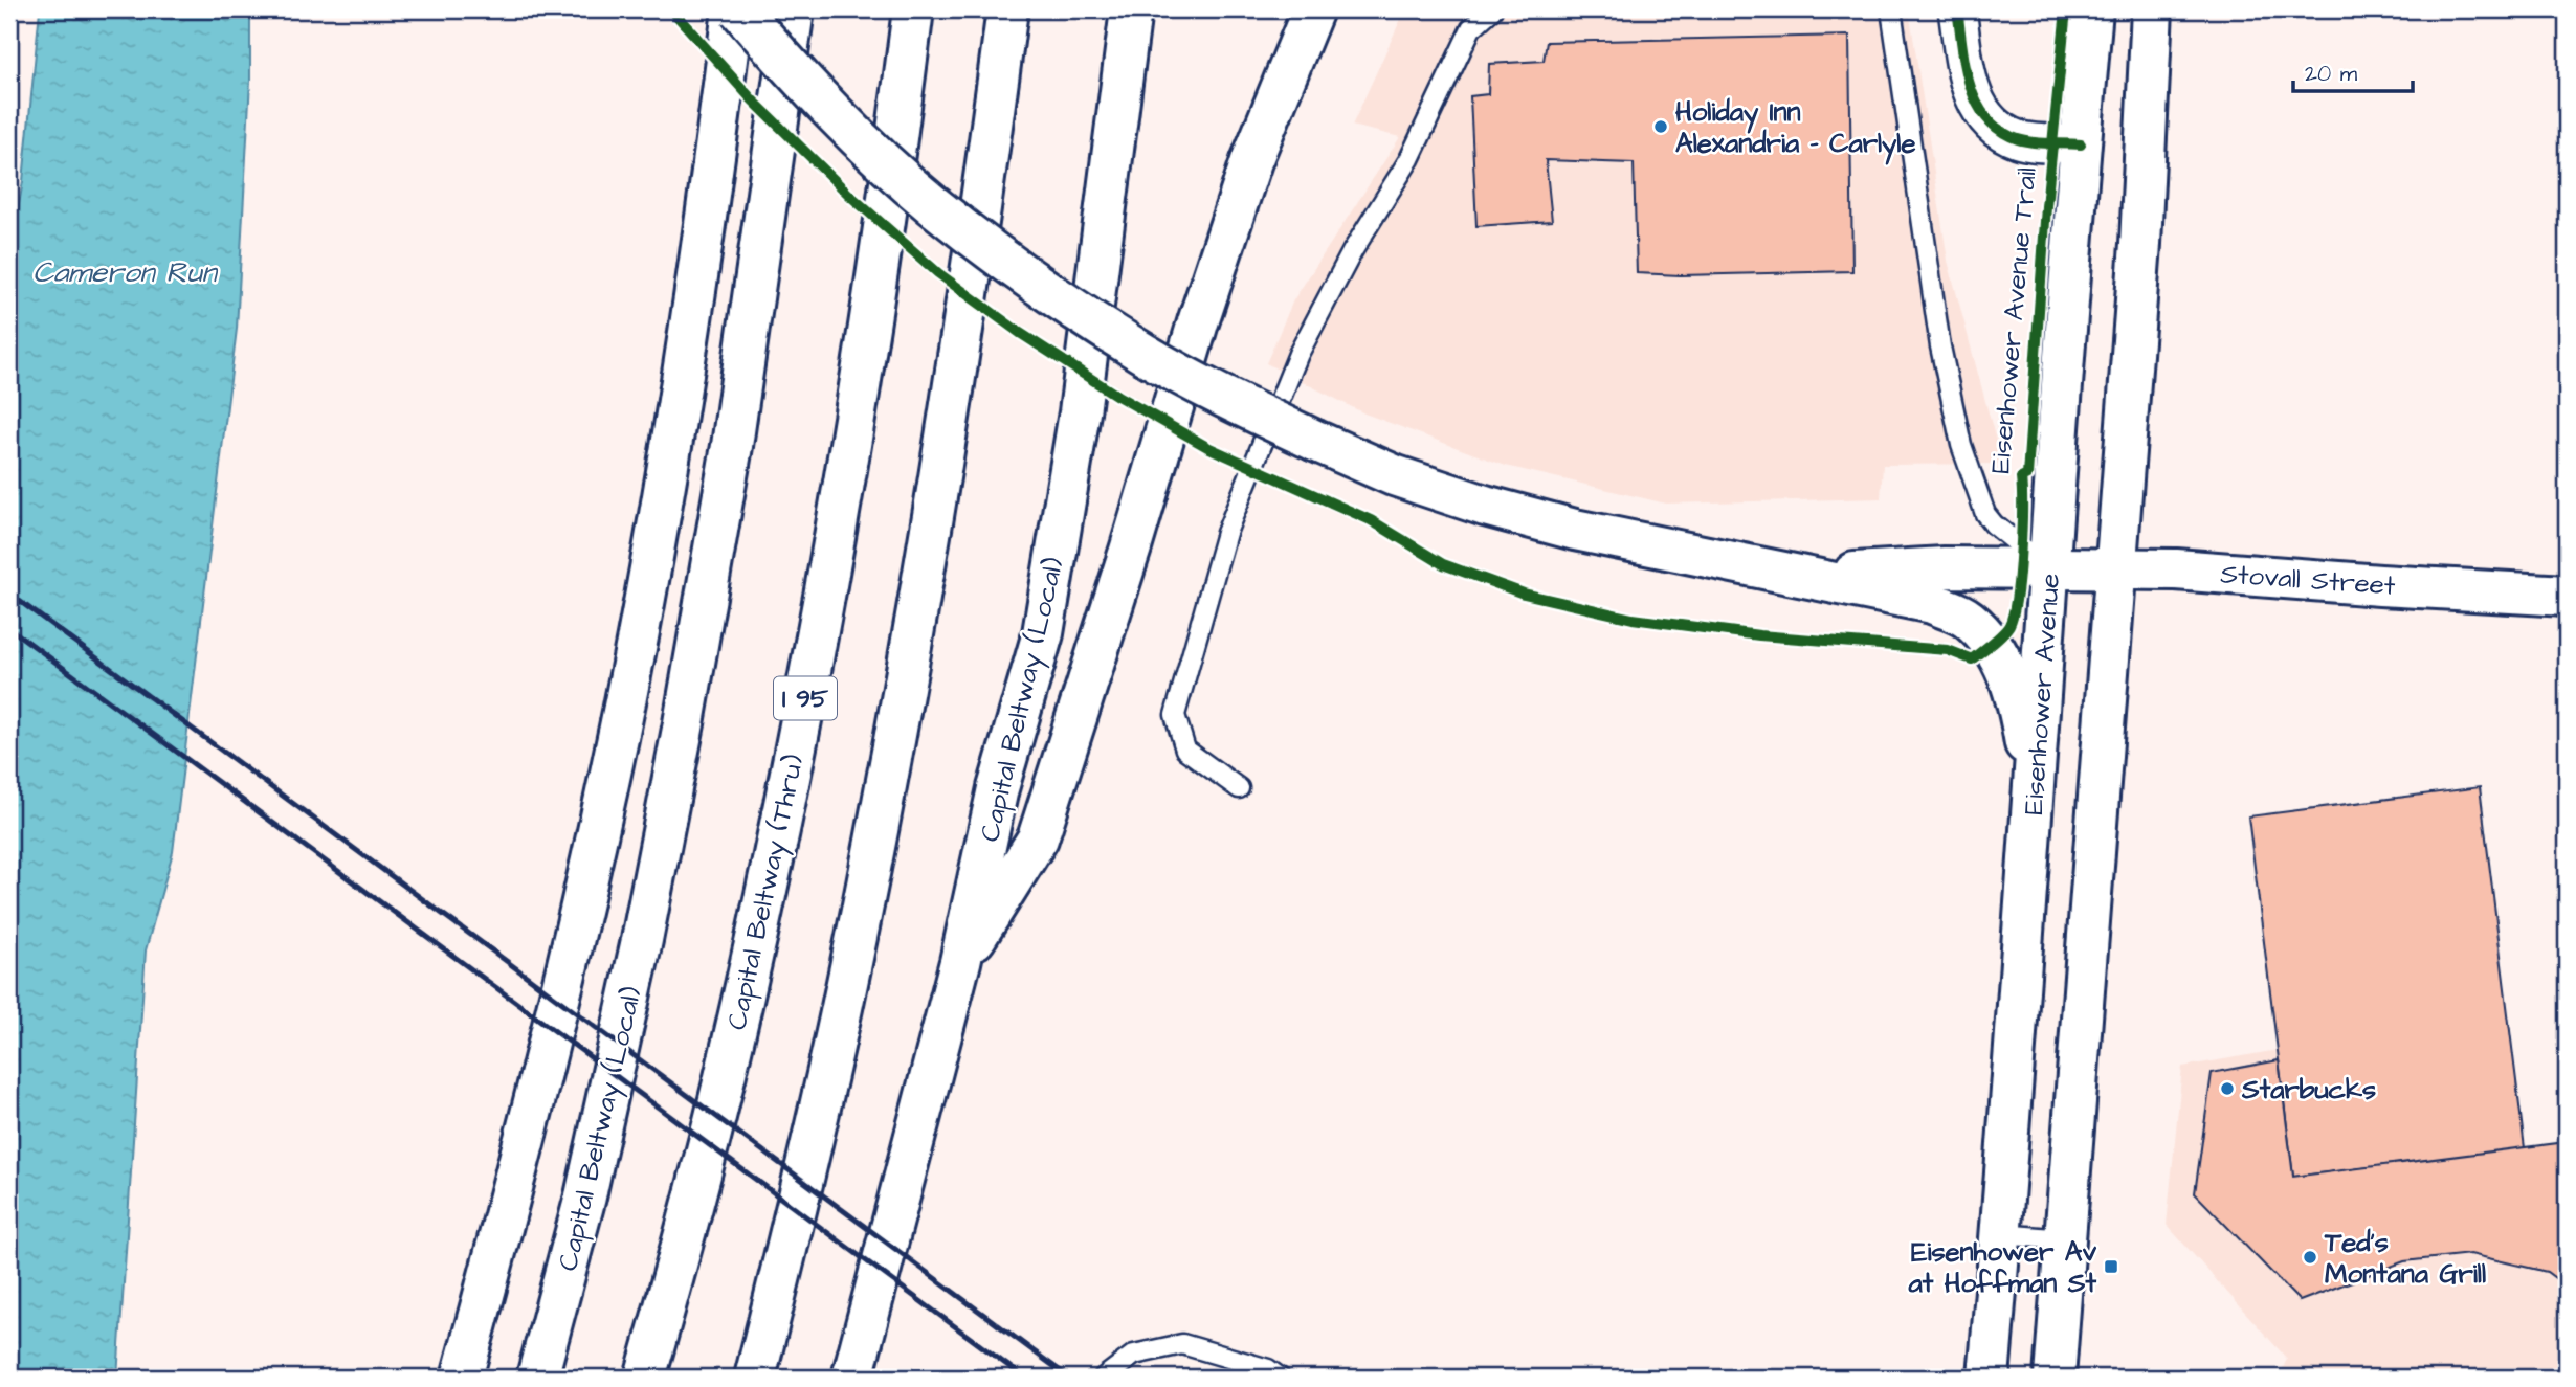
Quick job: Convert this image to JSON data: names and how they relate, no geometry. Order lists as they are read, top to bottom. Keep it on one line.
{"streets":{"main road":["Stovall Street","Eisenhower Avenue","I 95","Capital Beltway (Local)","Capital Beltway (Thru)"],"cycle path":["Eisenhower Avenue Trail"]},"crossings":[["Stovall Street","Eisenhower Avenue"]],"water":["Cameron Run"],"places":{"other":["Holiday Inn Alexandria - Carlyle","Starbucks","Ted's Montana Grill"],"transit":["Eisenhower Av at Hoffman St"]},"scale_bar":"20 m"}
